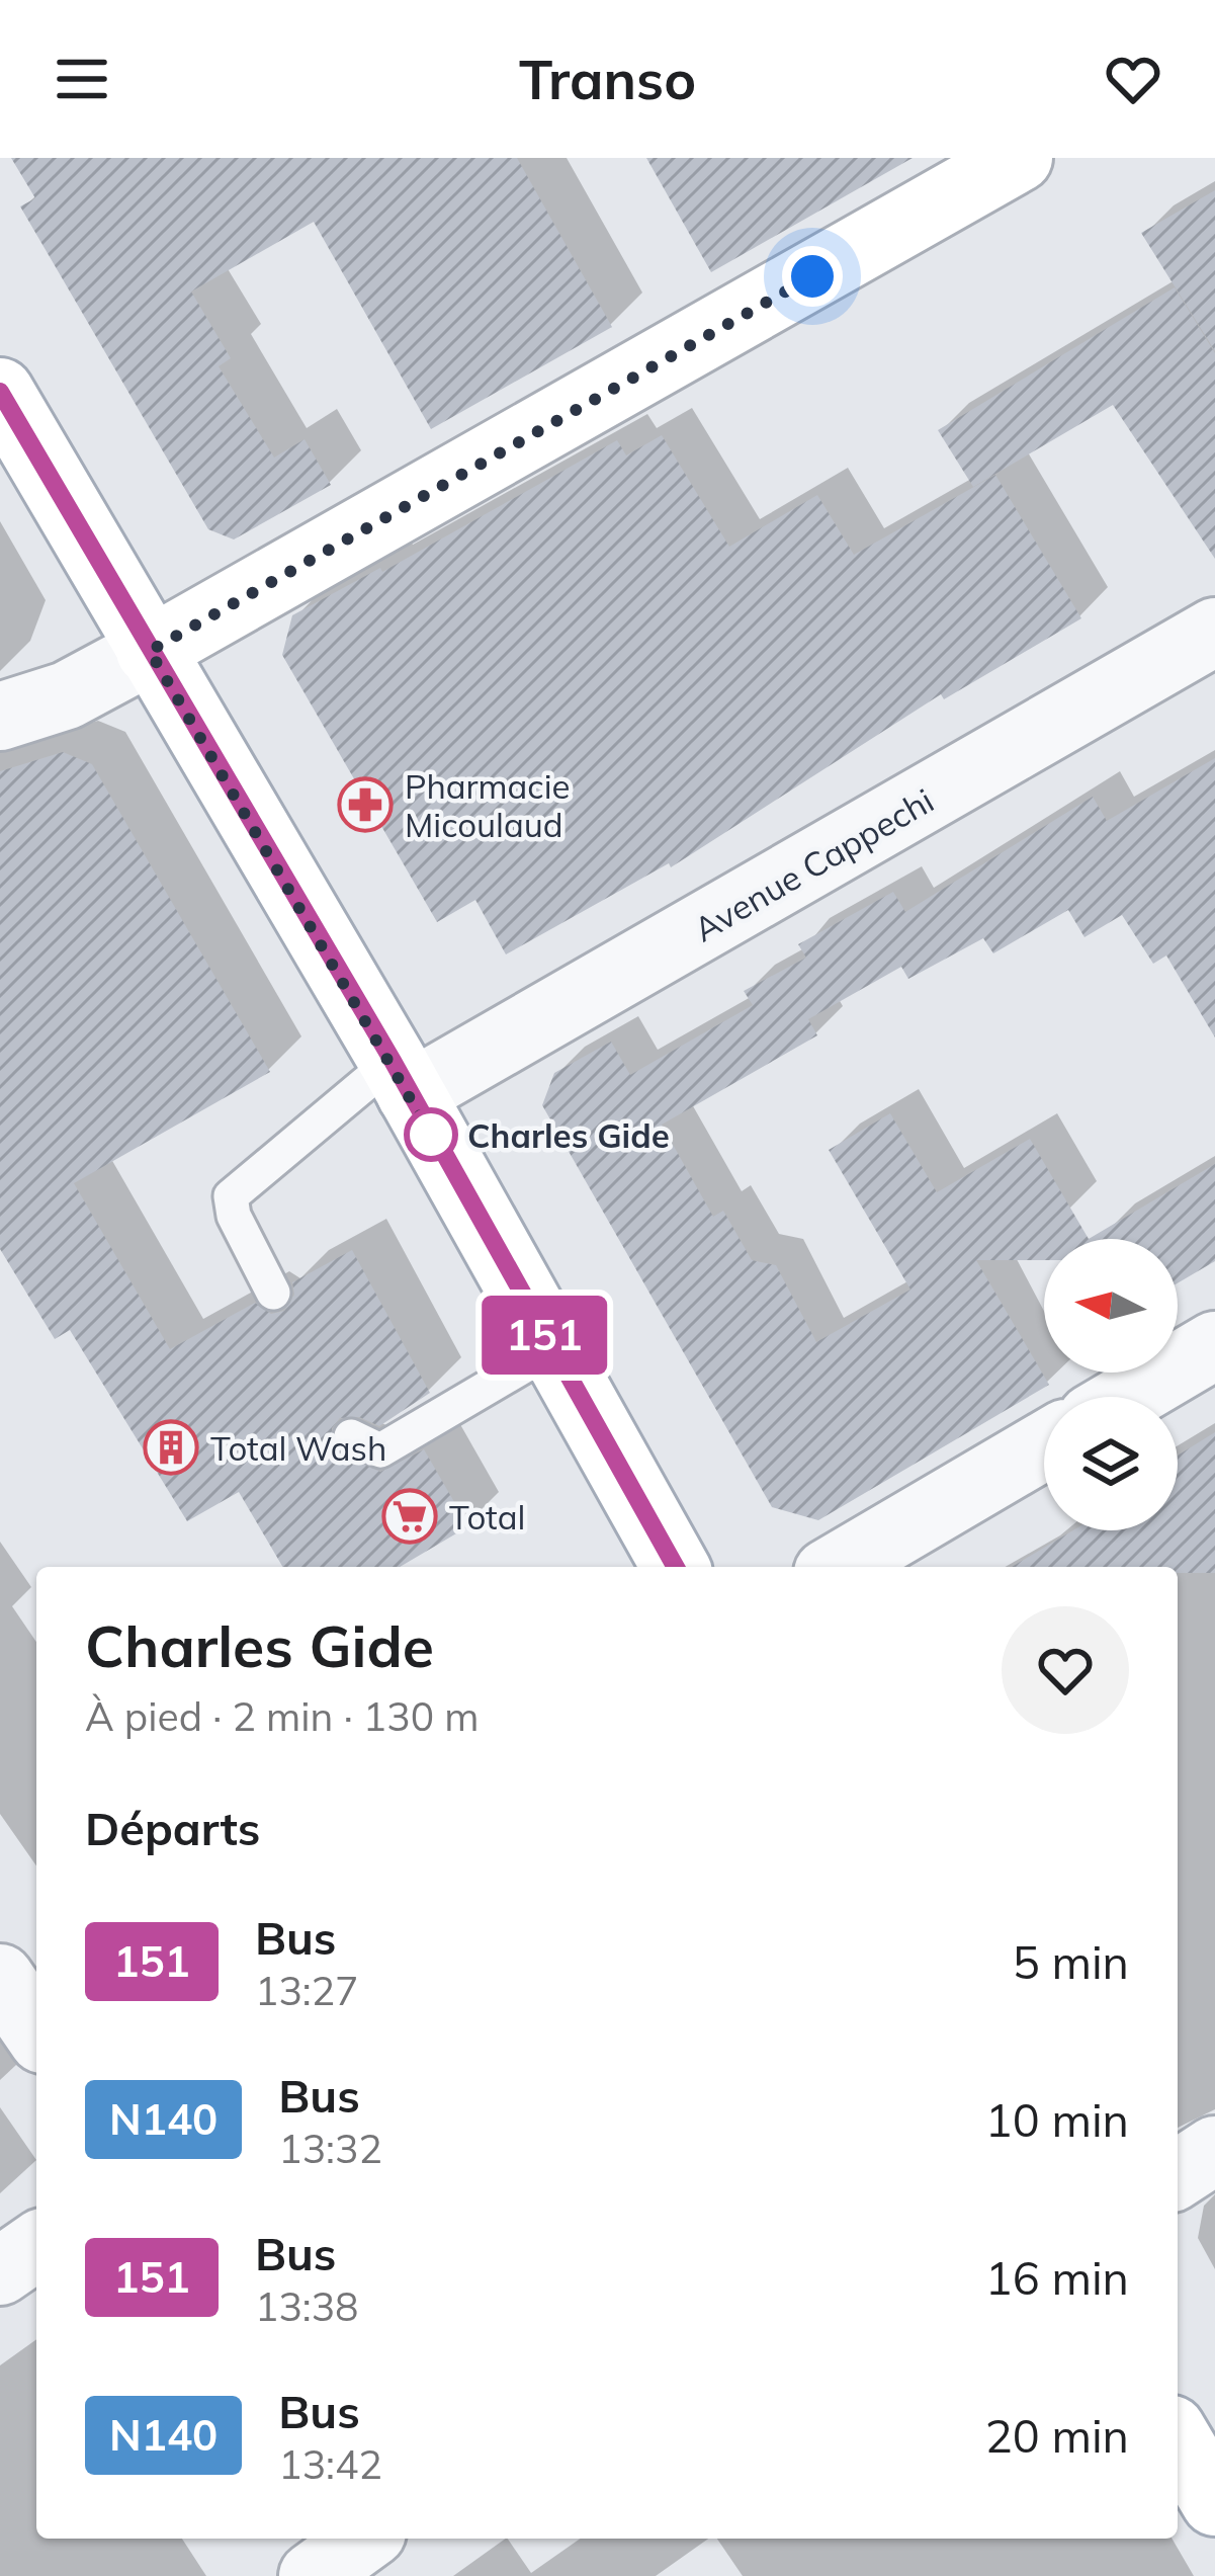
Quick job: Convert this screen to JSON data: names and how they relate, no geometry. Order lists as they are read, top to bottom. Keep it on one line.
{"streets":{"street":["Avenue Cappechi"]},"places":{"pharmacy":["Pharmacie Micoulaud"],"other":["Charles Gide"],"building":["Total Wash"],"supermarket":["Total"]},"lines":["bus line 151"],"north":"left","page":{"header":"Transo","on_map":"151","heading":[["Charles Gide","À pied · 2 min · 130 m"],"Départs"],"list":[{"mark":"151","name":"Bus","note":"13:27","value":"5 min"},{"mark":"N140","name":"Bus","note":"13:32","value":"10 min"},{"mark":"151","name":"Bus","note":"13:38","value":"16 min"},{"mark":"N140","name":"Bus","note":"13:42","value":"20 min"}]}}
